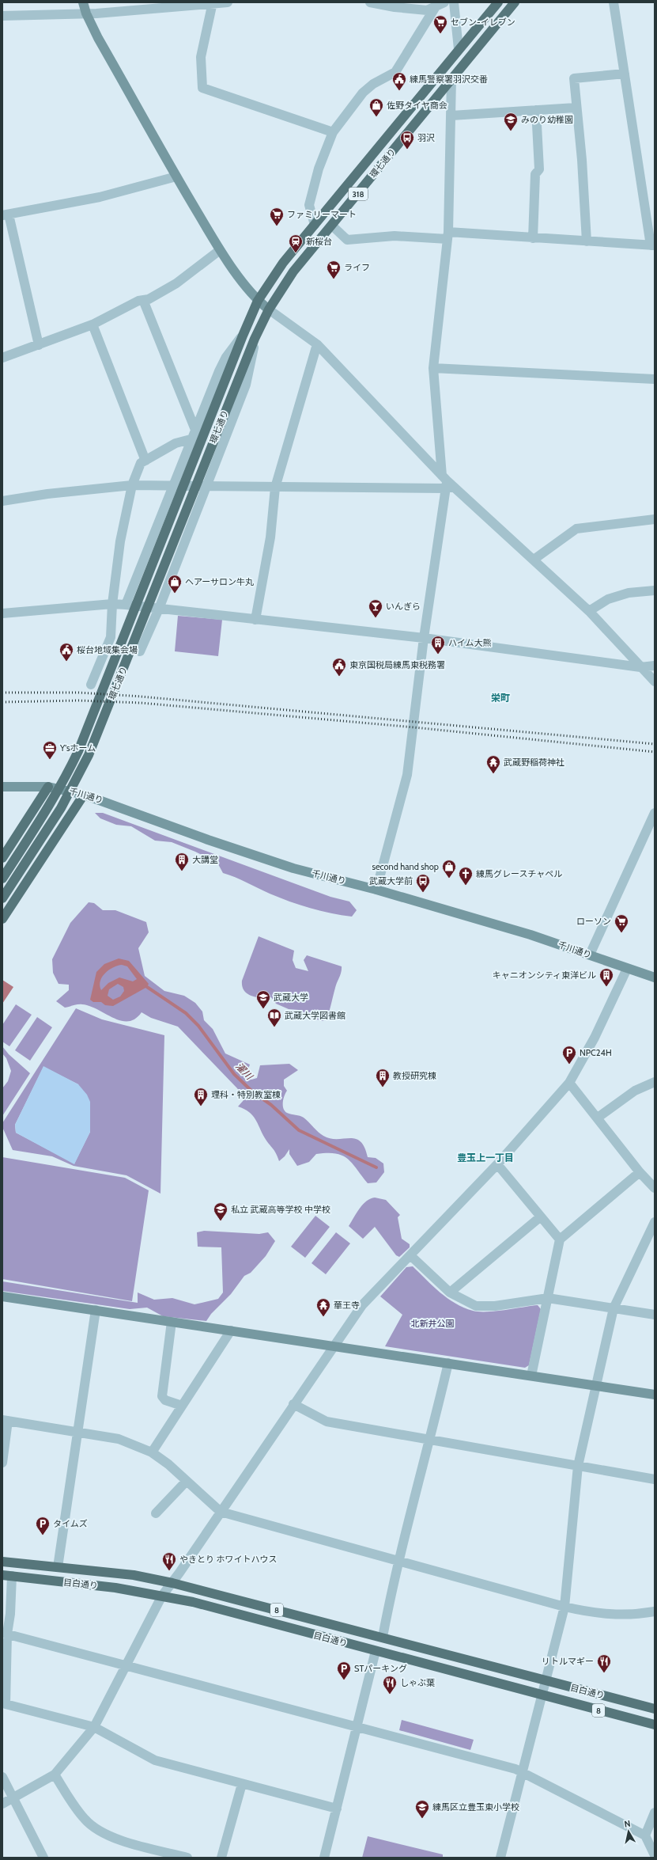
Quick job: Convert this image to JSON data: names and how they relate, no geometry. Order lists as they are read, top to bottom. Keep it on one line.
{"streets":{"main road":["環七通り","318","目白通り","8"],"street":["千川通り"]},"districts":["栄町","豊玉上一丁目"],"water":["濯川"],"parks":["北新井公園"],"places":{"supermarket":["セブン-イレブン","ファミリーマート","ライフ","ローソン"],"public building":["練馬警察署羽沢交番","桜台地域集会場","東京国税局練馬東税務署"],"shop":["佐野タイヤ商会","ヘアーサロン牛丸","second hand shop"],"school or university":["みのり幼稚園","武蔵大学","私立 武蔵高等学校 中学校","練馬区立豊玉東小学校"],"bus stop":["羽沢","武蔵大学前"],"station":["新桜台"],"bar":["いんぎら"],"building":["ハイム大熊","大講堂","キャニオンシティ東洋ビル","教授研究棟","理科・特別教室棟"],"office":["Y'sホーム"],"temple":["武蔵野稲荷神社","華王寺"],"church":["練馬グレースチャペル"],"library":["武蔵大学図書館"],"parking":["NPC24H","タイムズ","STパーキング"],"restaurant":["やきとり ホワイトハウス","リトルマギー","しゃぶ葉"]},"north":"top"}
